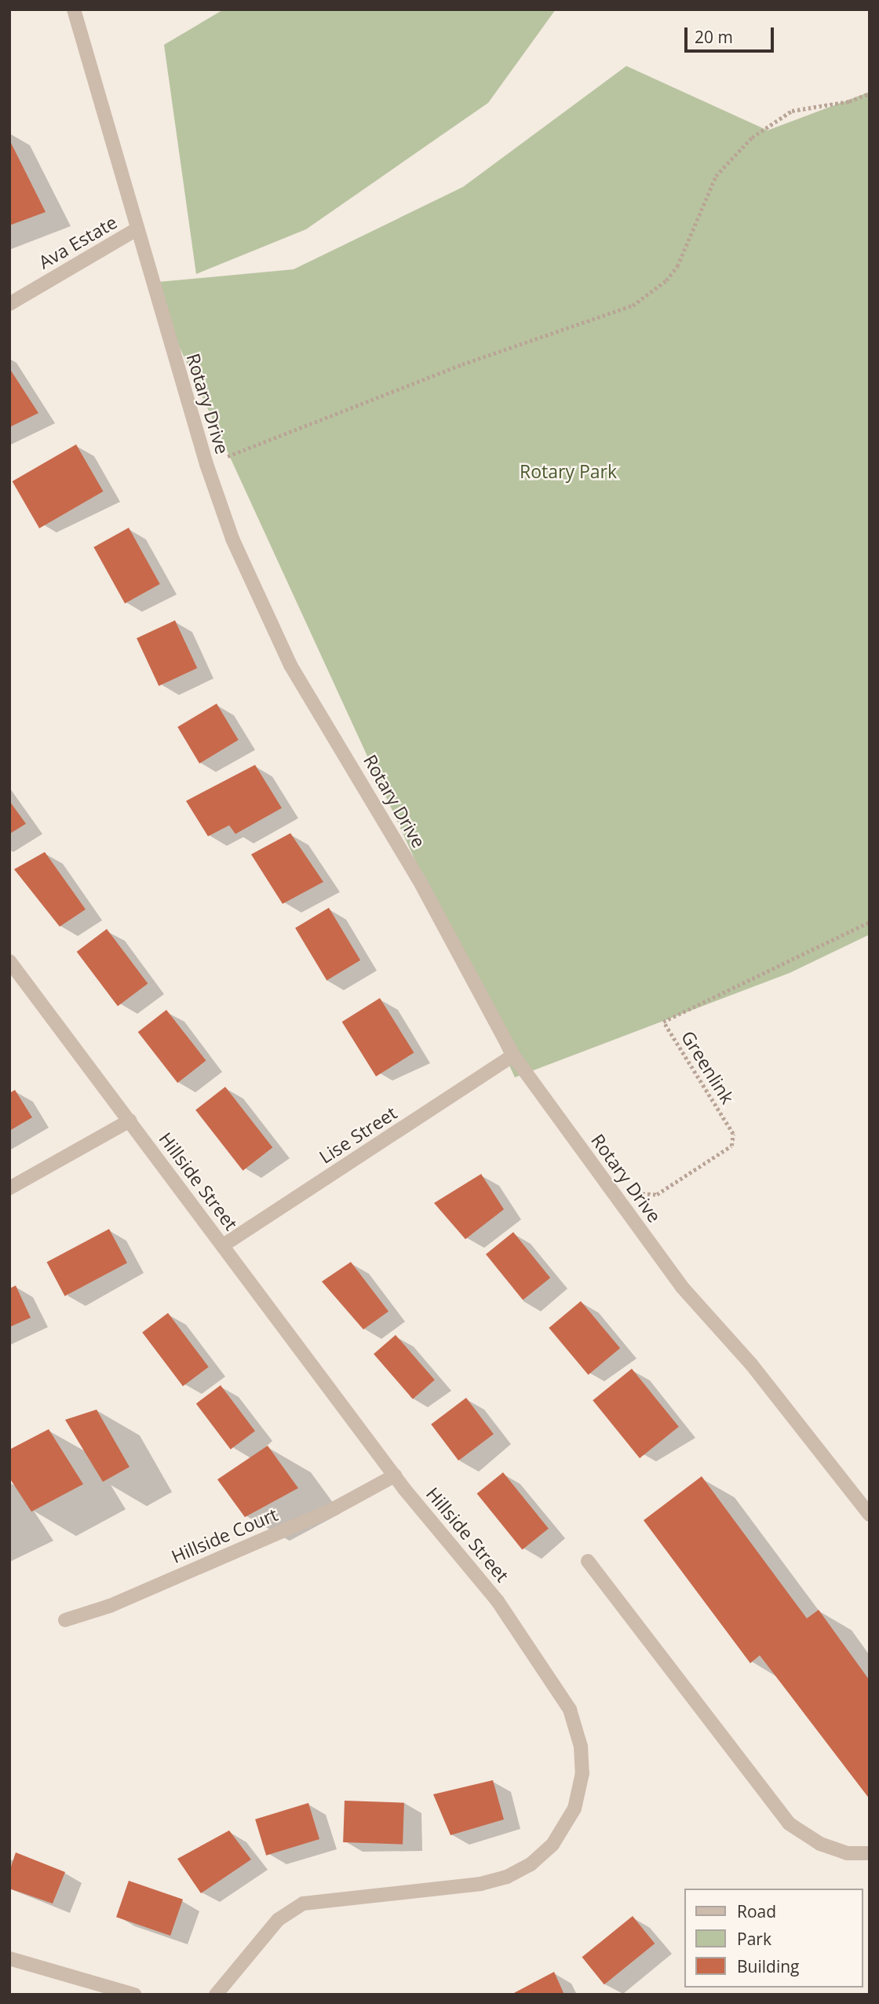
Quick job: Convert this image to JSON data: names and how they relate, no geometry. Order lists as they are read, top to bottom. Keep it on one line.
{"streets":{"street":["Ava Estate","Rotary Drive","Lise Street","Hillside Street","Hillside Court"],"path":["Greenlink"]},"crossings":[["Ava Estate","Rotary Drive"],["Rotary Drive","Lise Street"],["Lise Street","Hillside Street"],["Hillside Street","Hillside Court"]],"parks":["Rotary Park"],"legend":["Road","Park","Building"],"scale_bar":"20 m"}
